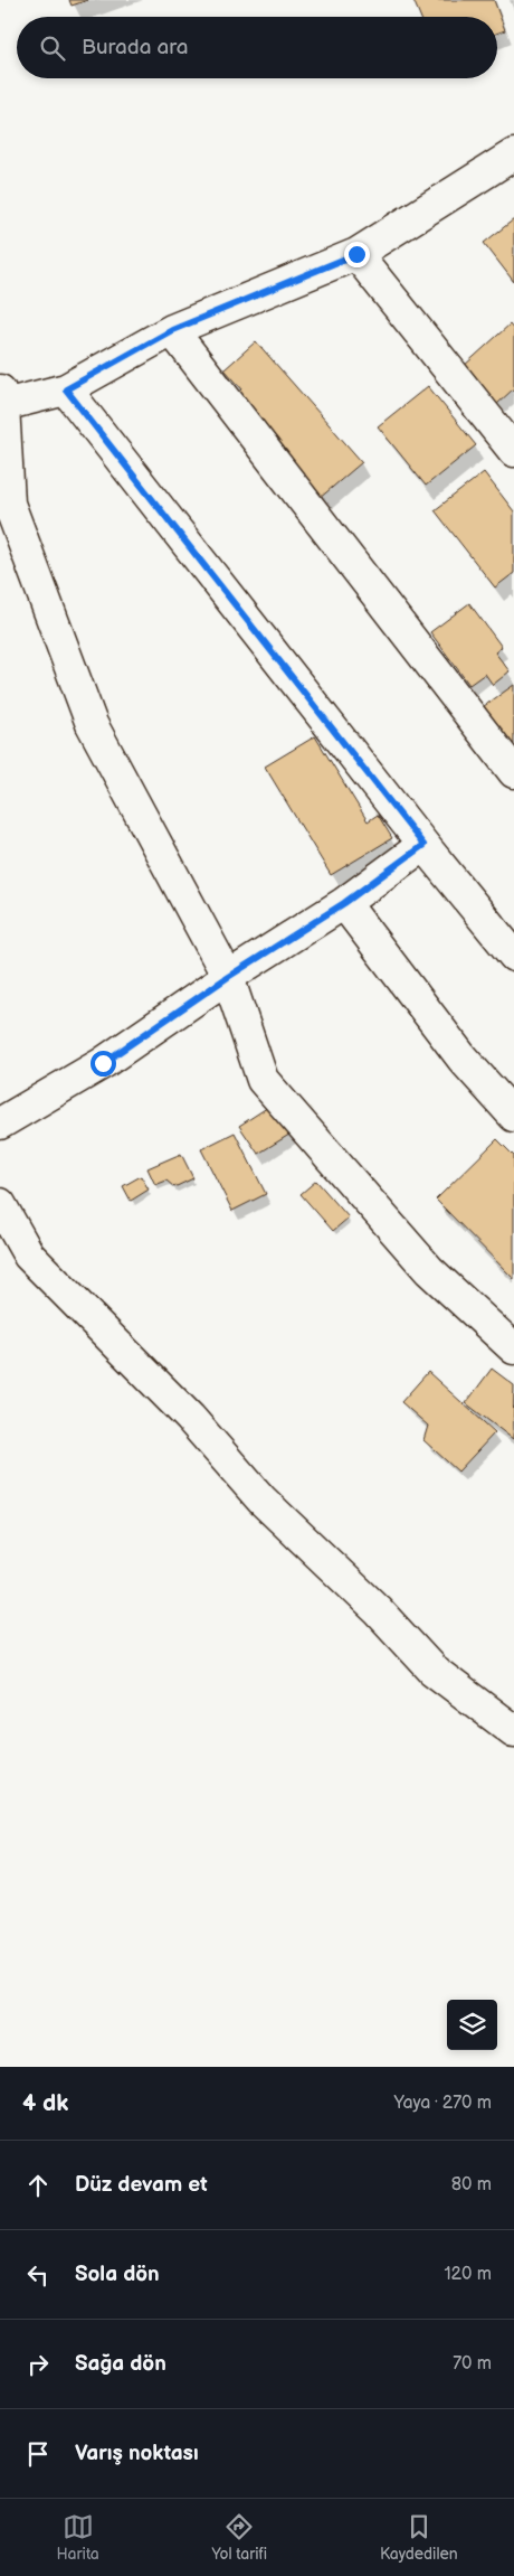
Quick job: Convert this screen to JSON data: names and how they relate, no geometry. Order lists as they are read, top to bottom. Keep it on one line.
{"page":{"search":"Burada ara","heading":["4 dk","Yaya · 270 m"],"list":[["Düz devam et","80 m"],["Sola dön","120 m"],["Sağa dön","70 m"],"Varış noktası"],"nav":["Harita","Yol tarifi","Kaydedilen"]}}
